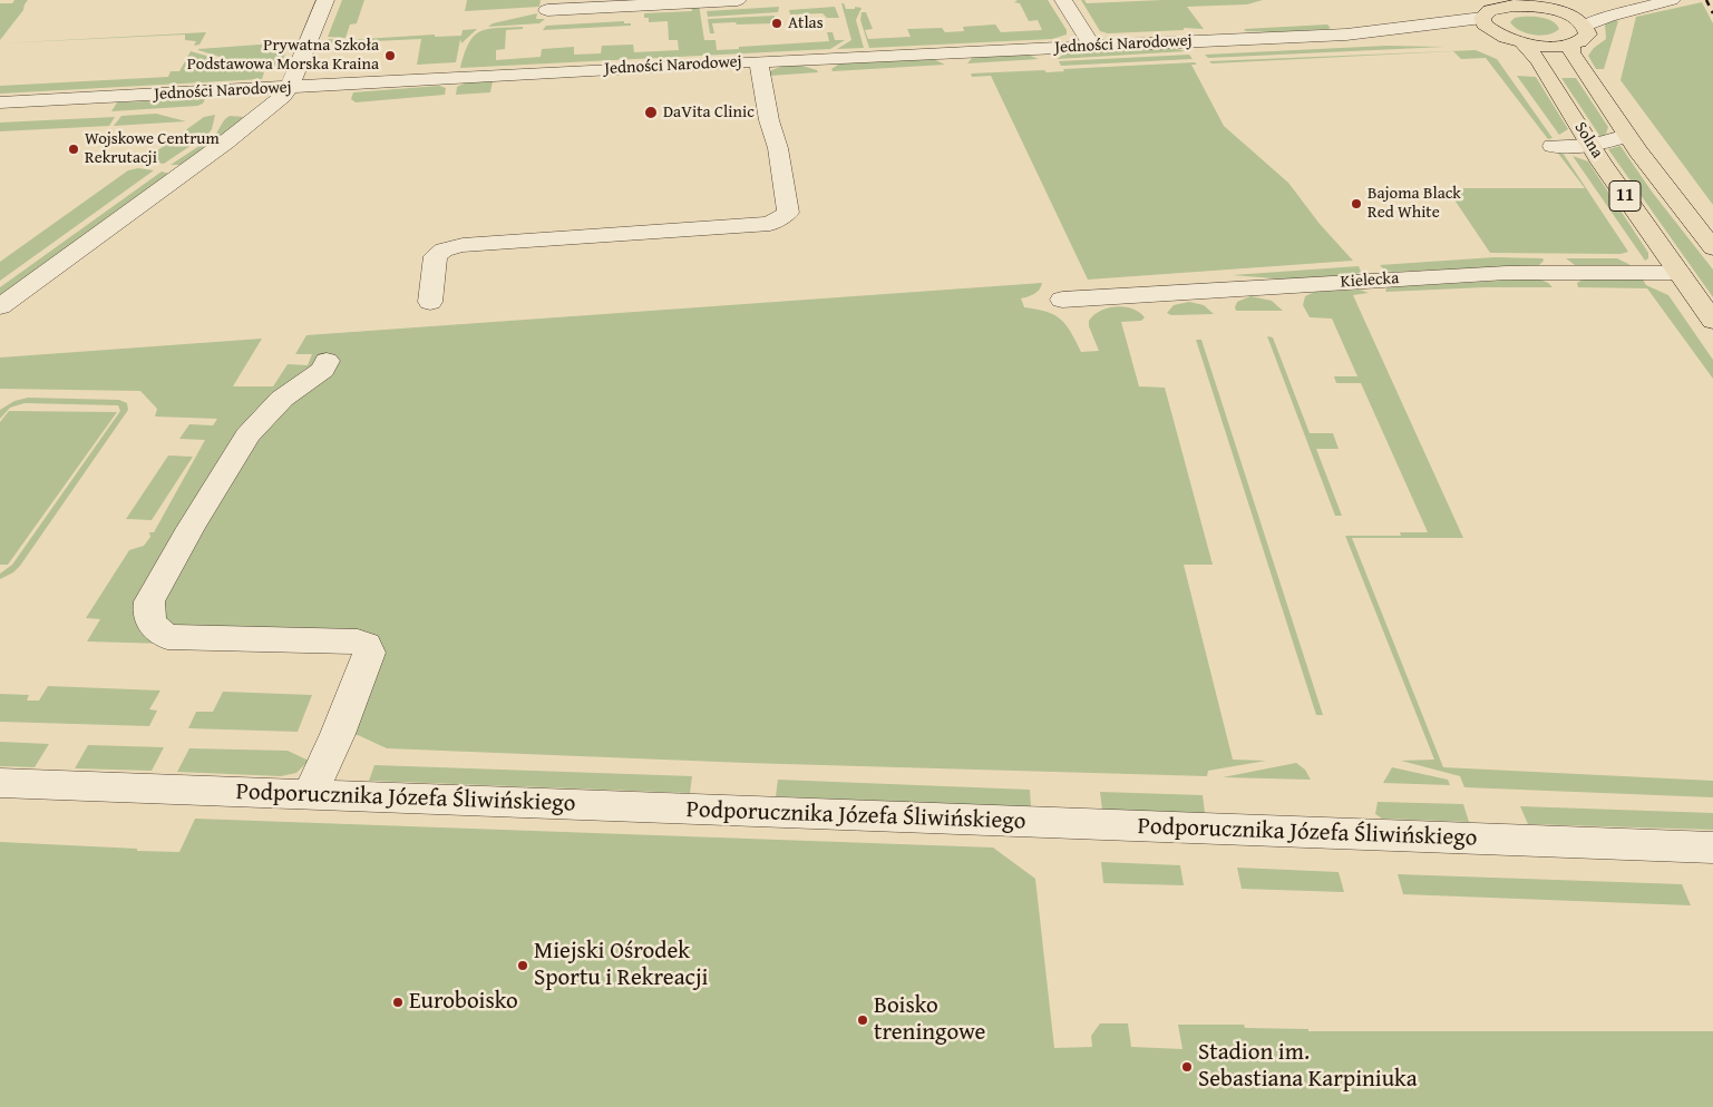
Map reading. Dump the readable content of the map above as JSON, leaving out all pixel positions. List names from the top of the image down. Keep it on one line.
{"streets":{"main road":["Solna","11"],"street":["Jedności Narodowej","Kielecka","Podporucznika Józefa Śliwińskiego"]},"crossings":[["Solna","Kielecka"]],"places":["Atlas","Prywatna Szkoła Podstawowa Morska Kraina","DaVita Clinic","Wojskowe Centrum Rekrutacji","Bajoma Black Red White","Miejski Ośrodek Sportu i Rekreacji","Euroboisko","Boisko treningowe","Stadion im. Sebastiana Karpiniuka"]}
